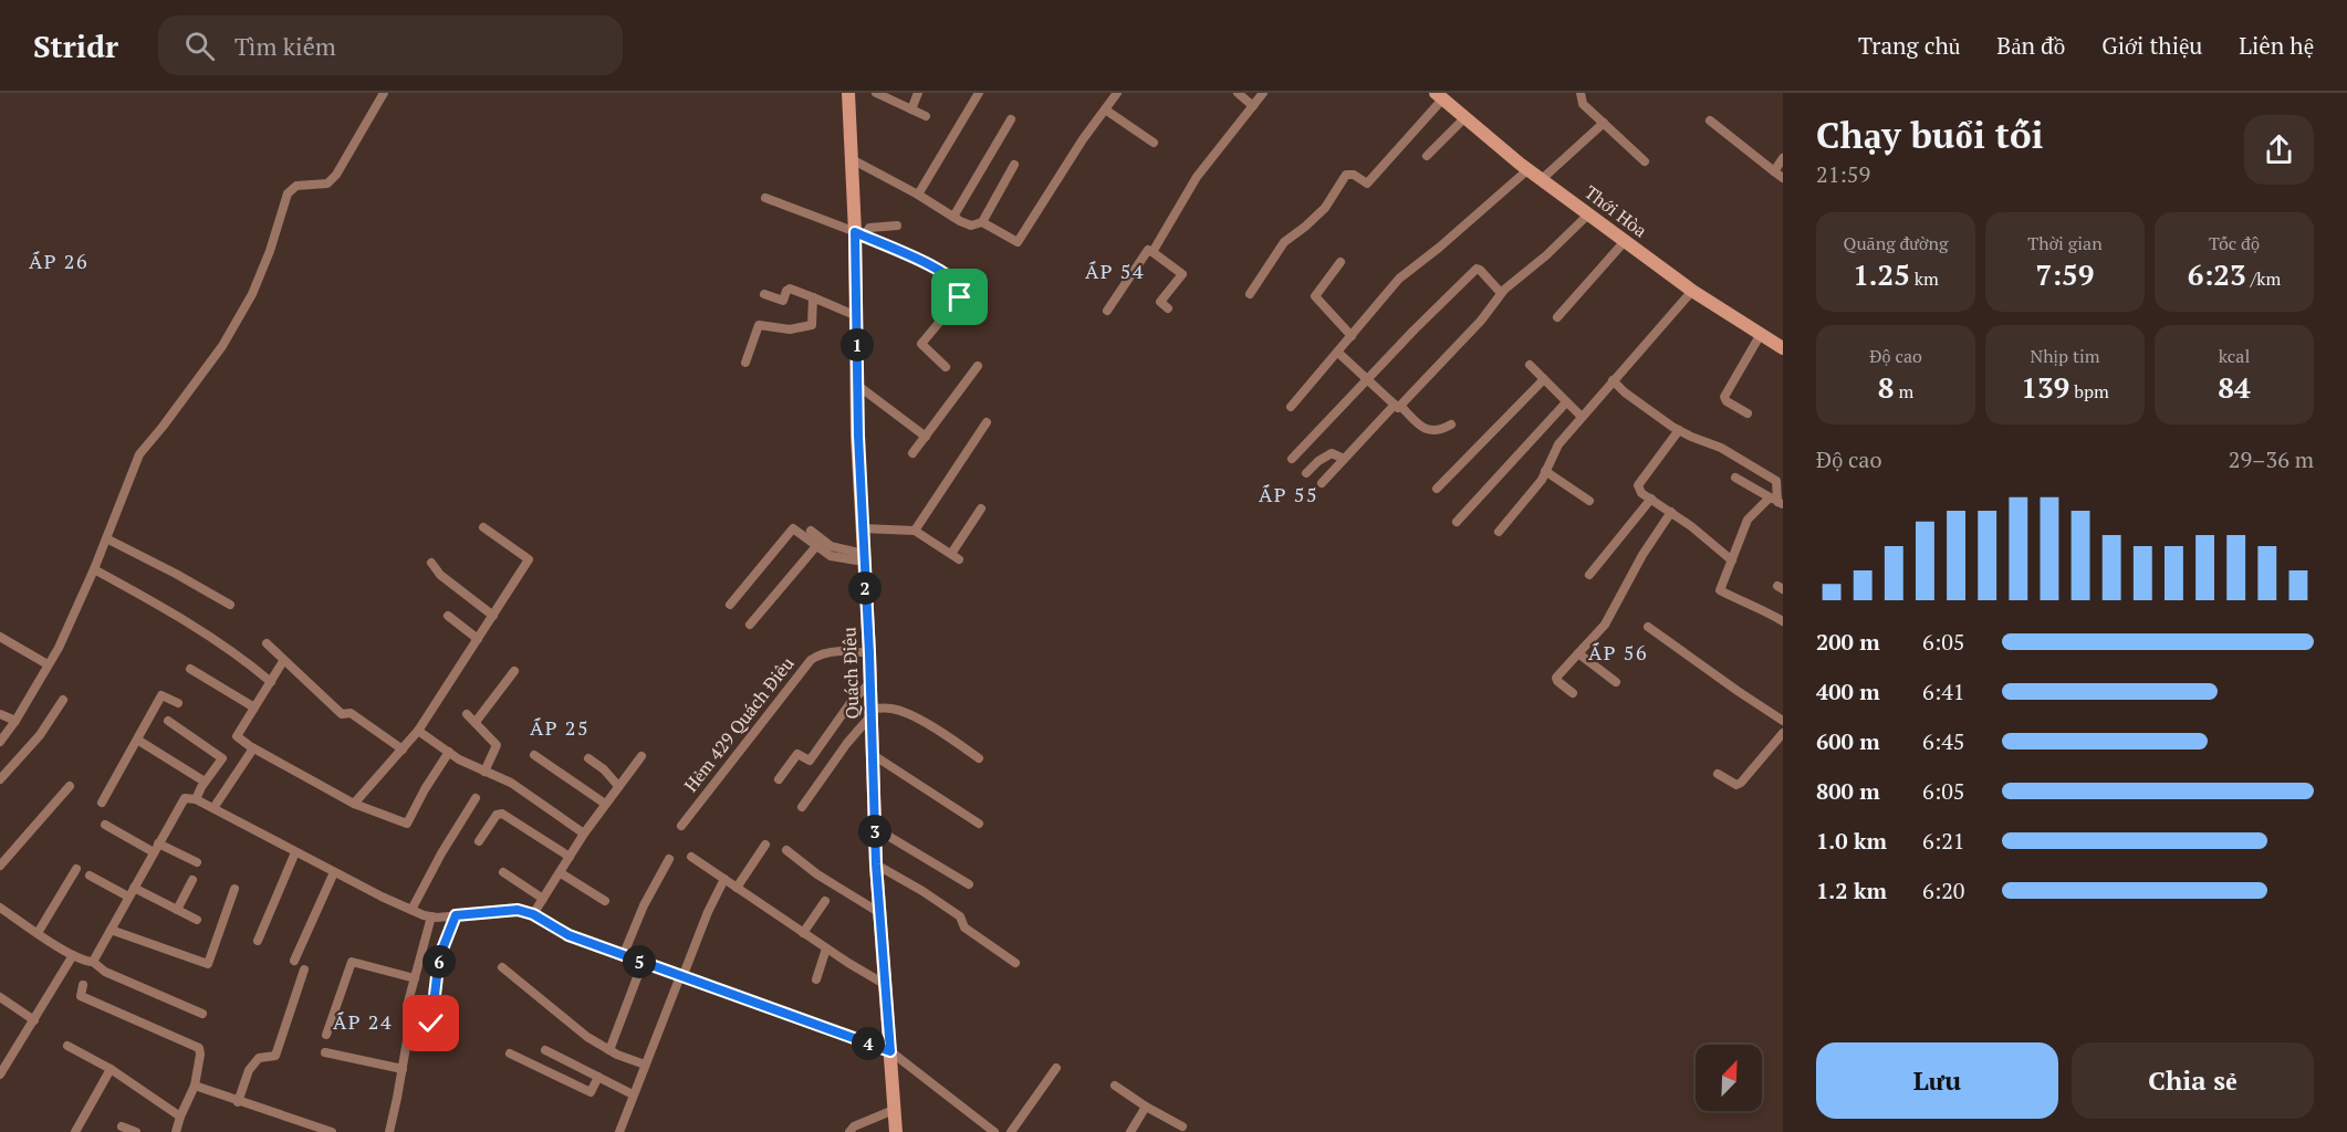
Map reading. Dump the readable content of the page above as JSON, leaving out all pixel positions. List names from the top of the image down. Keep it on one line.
{"streets":{"main road":["Thới Hòa","Quách Điêu"],"street":["Hẻm 429 Quách Điêu"]},"crossings":[["Quách Điêu","Hẻm 429 Quách Điêu"]],"districts":["ẤP 26","ẤP 54","ẤP 55","ẤP 56","ẤP 25","ẤP 24"],"north":"top right","page":{"header":"Stridr","search":"Tìm kiếm","nav":["Trang chủ","Bản đồ","Giới thiệu","Liên hệ"],"heading":["Chạy buổi tối","21:59"],"stats":[["Quãng đường","1.25 km"],["Thời gian","7:59"],["Tốc độ","6:23 /km"],["Độ cao","8 m"],["Nhịp tim","139 bpm"],["kcal","84"]],"pins":["1","2","3","5","6","4"],"chart":["Độ cao","29–36 m"],"list":[{"name":"200 m","note":"6:05"},{"name":"400 m","note":"6:41"},{"name":"600 m","note":"6:45"},{"name":"800 m","note":"6:05"},{"name":"1.0 km","note":"6:21"},{"name":"1.2 km","note":"6:20"}],"buttons":["Lưu","Chia sẻ"]}}
